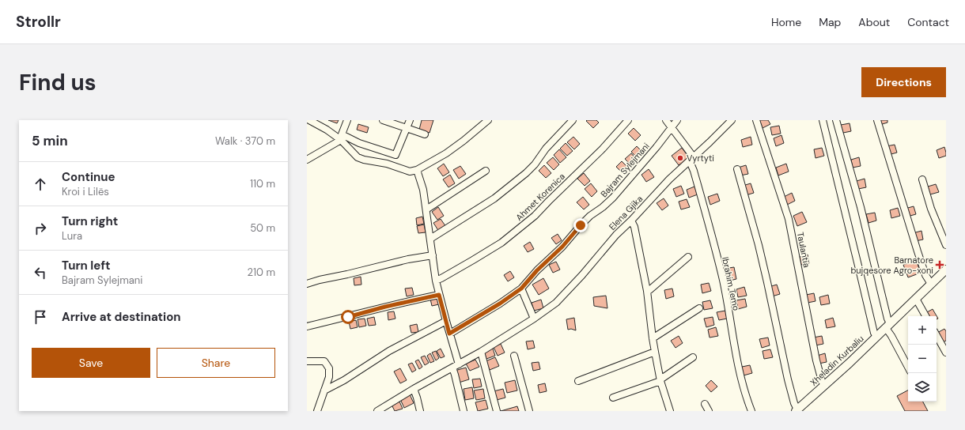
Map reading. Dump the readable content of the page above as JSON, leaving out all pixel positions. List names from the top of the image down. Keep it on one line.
{"streets":{"main road":["Xheladin Kurbaliu"],"street":["Bajram Sylejmani","Ahmet Korenica","Elena Gjika","Taulantia","Ibrahim Temo"]},"crossings":[["Bajram Sylejmani","Ibrahim Temo"],["Elena Gjika","Ibrahim Temo"],["Taulantia","Xheladin Kurbaliu"]],"places":{"other":["Vyrtyti"],"health":["Barnatore bujqesore Agro-xoni"]},"page":{"header":"Strollr","nav":["Home","Map","About","Contact"],"buttons":["Directions",["Save","Share"]],"title":"Find us","heading":["5 min","Walk · 370 m"],"list":[["Continue","Kroi i Lilës","110 m"],["Turn right","Lura","50 m"],["Turn left","Bajram Sylejmani","210 m"],"Arrive at destination"],"map_buttons":["+","−"]}}
